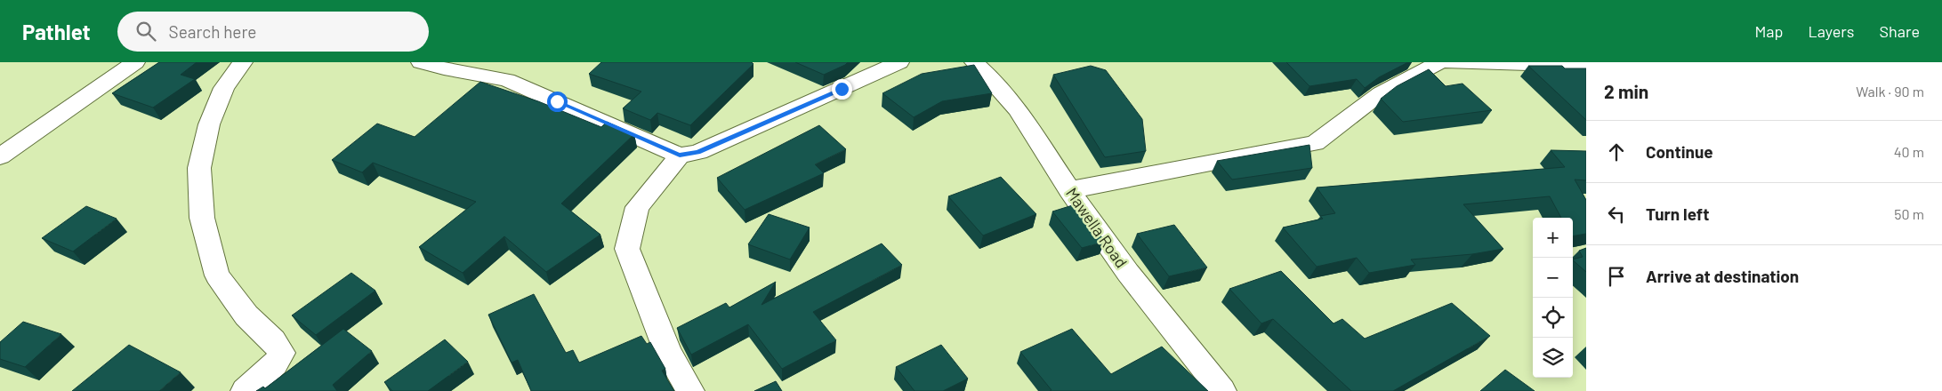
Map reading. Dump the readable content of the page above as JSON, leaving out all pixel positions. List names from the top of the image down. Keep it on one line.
{"streets":{"street":["Mawella Road"]},"page":{"header":"Pathlet","search":"Search here","nav":["Map","Layers","Share"],"heading":["2 min","Walk · 90 m"],"list":[["Continue","40 m"],["Turn left","50 m"],"Arrive at destination"],"map_buttons":["+","−"]}}
